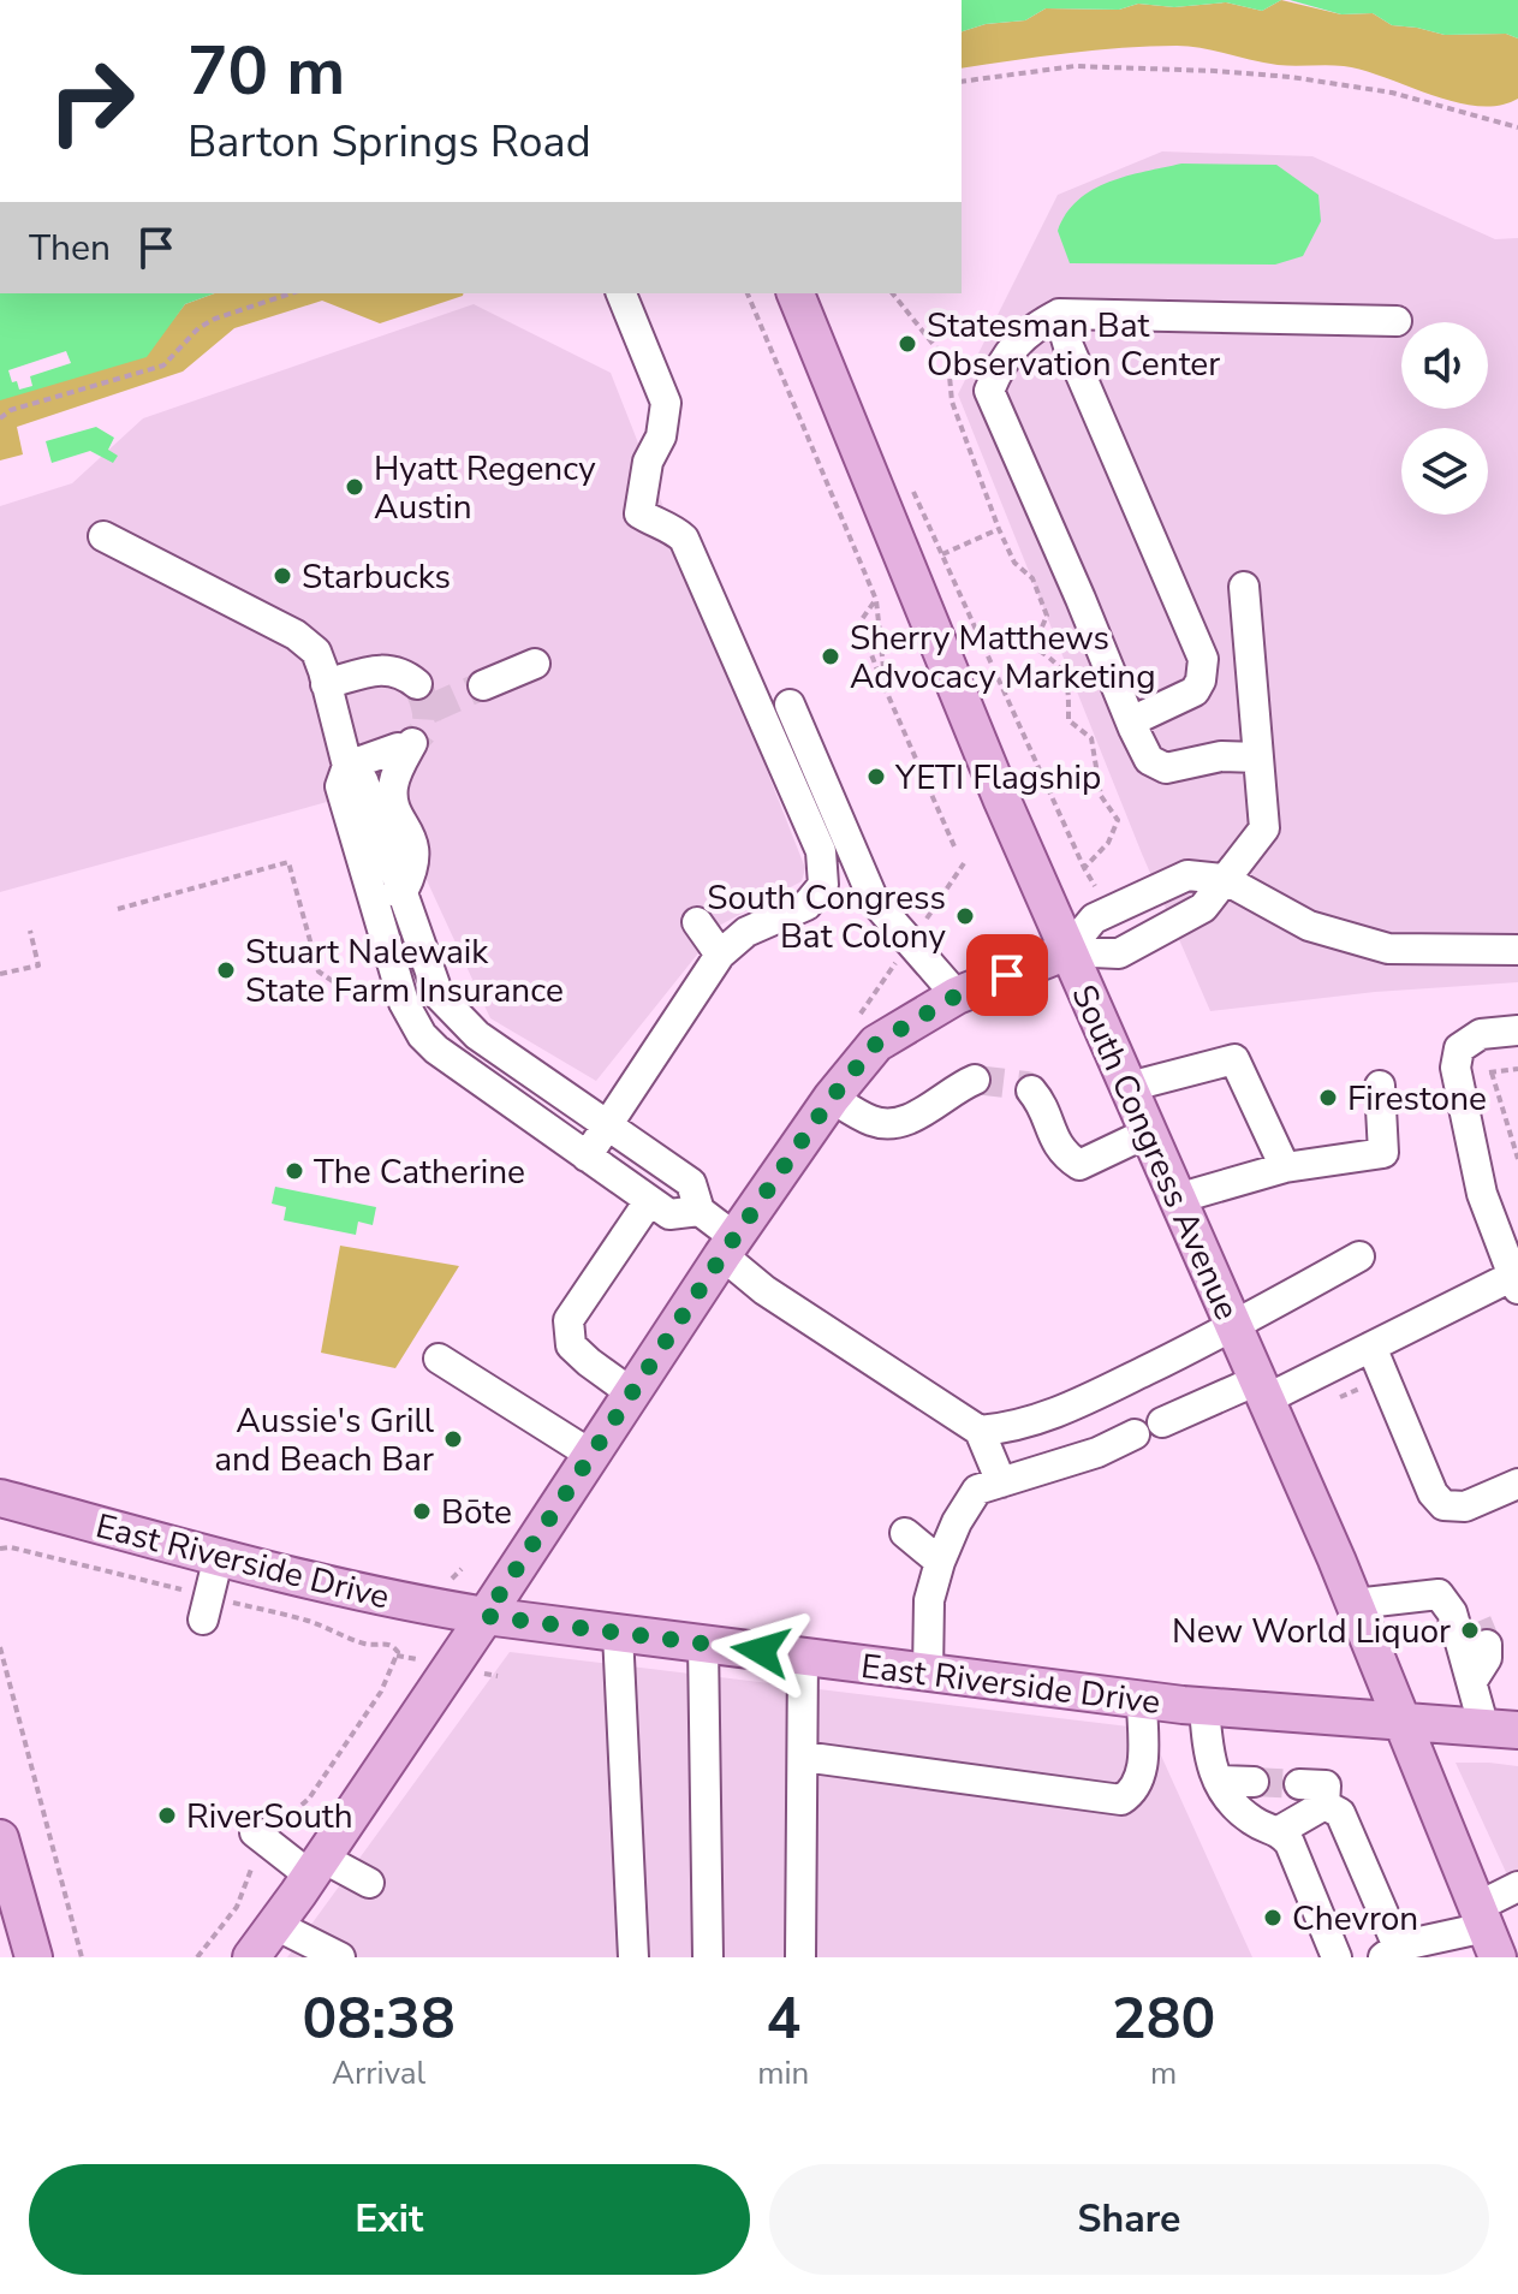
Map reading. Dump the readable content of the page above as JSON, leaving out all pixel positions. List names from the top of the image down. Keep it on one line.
{"streets":{"main road":["South Congress Avenue","East Riverside Drive"]},"crossings":[["South Congress Avenue","East Riverside Drive"]],"places":["Statesman Bat Observation Center","Hyatt Regency Austin","Starbucks","Sherry Matthews Advocacy Marketing","YETI Flagship","South Congress Bat Colony","Stuart Nalewaik State Farm Insurance","Firestone","The Catherine","Aussie's Grill and Beach Bar","Bōte","New World Liquor","RiverSouth","Chevron"],"page":{"turn":["70 m","Barton Springs Road"],"then":"Then","eta":["08:38","Arrival","4","min","280","m"],"buttons":["Exit","Share"]}}
